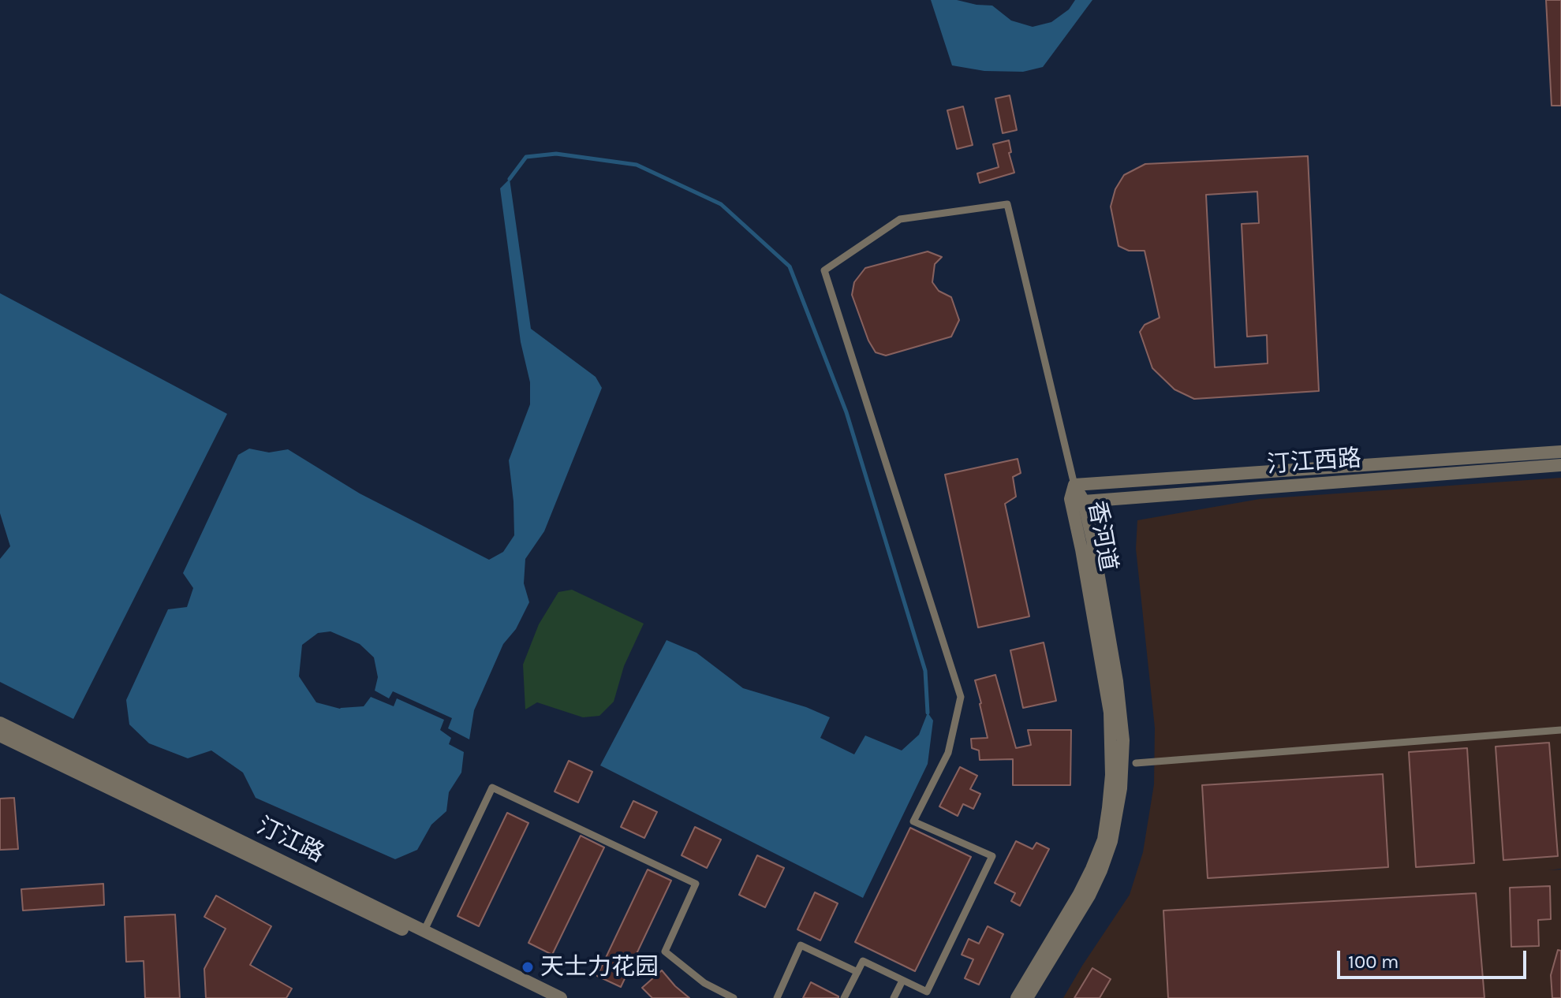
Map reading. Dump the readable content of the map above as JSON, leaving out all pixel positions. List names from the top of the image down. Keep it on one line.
{"streets":{"street":["汀江西路","香河道","汀江路"]},"crossings":[["汀江西路","香河道"]],"places":["天士力花园"],"scale_bar":"100 m"}
